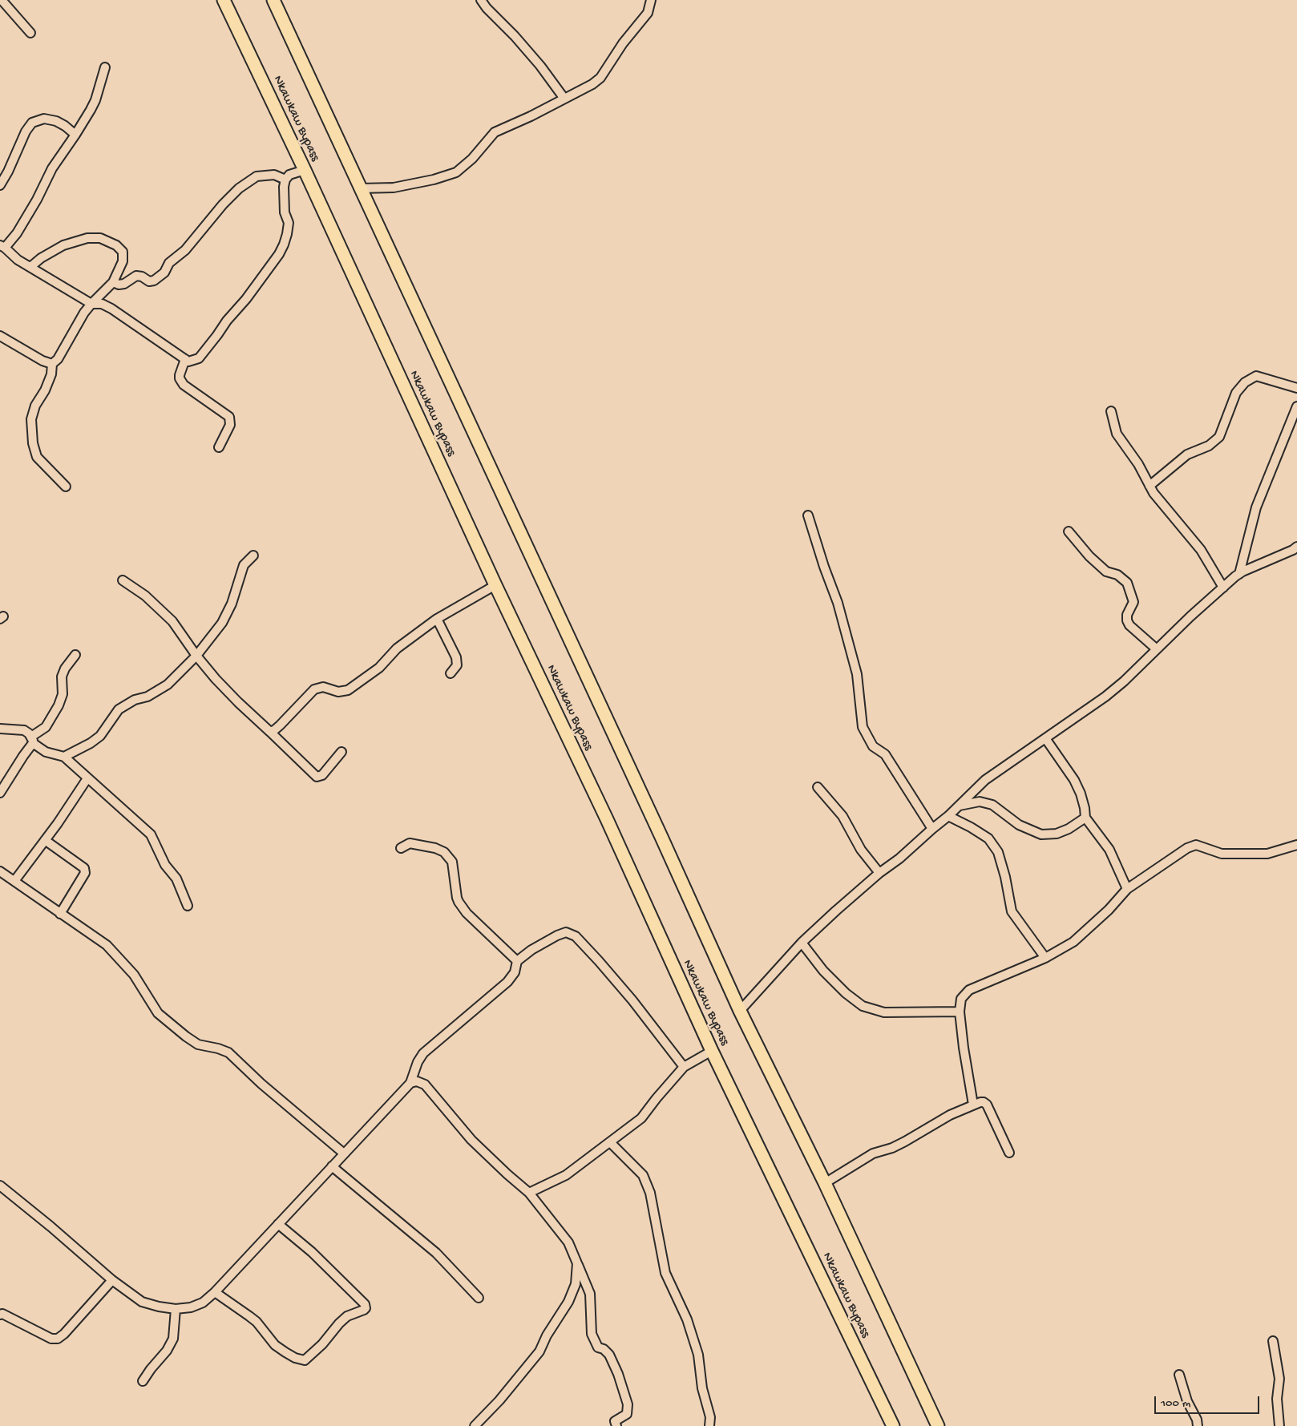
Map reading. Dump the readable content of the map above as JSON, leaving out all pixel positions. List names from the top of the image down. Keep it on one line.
{"streets":{"highway":["Nkawkaw Bypass"]},"scale_bar":"100 m"}
